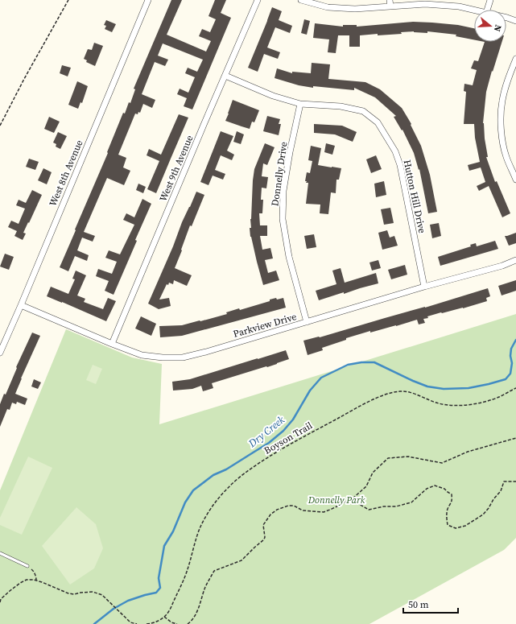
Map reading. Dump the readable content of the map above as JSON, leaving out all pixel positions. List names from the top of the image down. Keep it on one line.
{"streets":{"street":["West 9th Avenue","West 8th Avenue","Donnelly Drive","Hutton Hill Drive","Parkview Drive"],"path":["Boyson Trail"]},"crossings":[["West 9th Avenue","Hutton Hill Drive"],["West 9th Avenue","Parkview Drive"],["West 8th Avenue","Parkview Drive"],["Donnelly Drive","Hutton Hill Drive"],["Donnelly Drive","Parkview Drive"],["Hutton Hill Drive","Parkview Drive"]],"water":["Dry Creek"],"parks":["Donnelly Park"],"scale_bar":"50 m","north":"right"}
